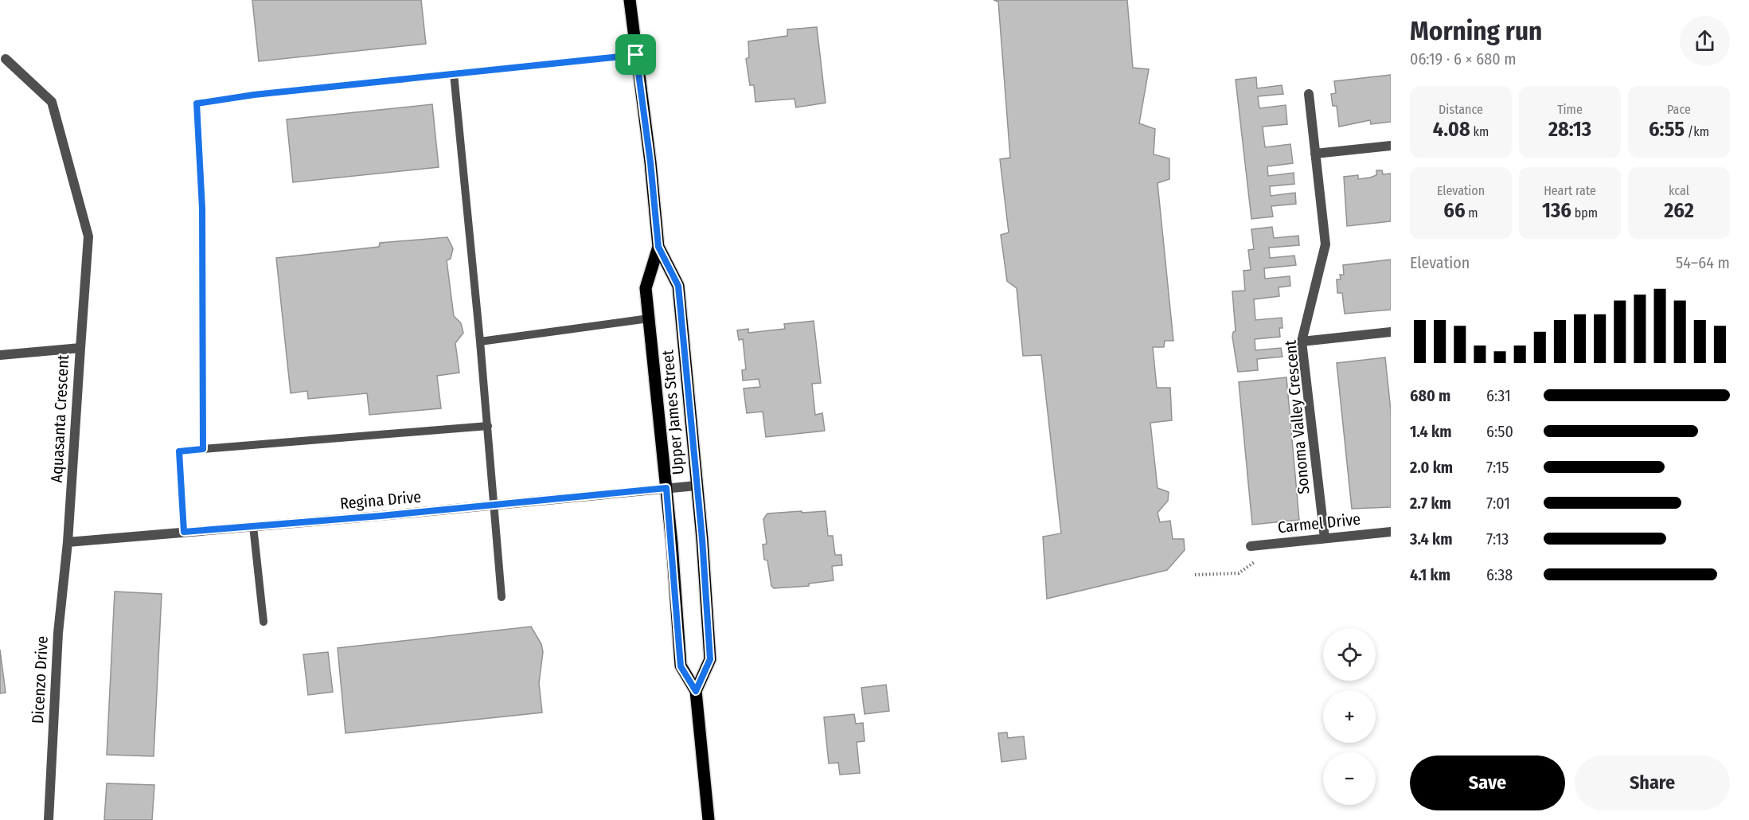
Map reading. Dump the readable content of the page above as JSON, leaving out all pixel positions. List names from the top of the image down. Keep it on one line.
{"streets":{"main road":["Upper James Street"],"street":["Sonoma Valley Crescent","Aquasanta Crescent","Regina Drive","Carmel Drive","Dicenzo Drive"]},"crossings":[["Upper James Street","Regina Drive"],["Sonoma Valley Crescent","Carmel Drive"],["Aquasanta Crescent","Regina Drive"],["Aquasanta Crescent","Dicenzo Drive"],["Regina Drive","Dicenzo Drive"]],"page":{"heading":["Morning run","06:19 · 6 × 680 m"],"stats":[["Distance","4.08 km"],["Time","28:13"],["Pace","6:55 /km"],["Elevation","66 m"],["Heart rate","136 bpm"],["kcal","262"]],"chart":["Elevation","54–64 m"],"list":[{"name":"680 m","note":"6:31"},{"name":"1.4 km","note":"6:50"},{"name":"2.0 km","note":"7:15"},{"name":"2.7 km","note":"7:01"},{"name":"3.4 km","note":"7:13"},{"name":"4.1 km","note":"6:38"}],"map_buttons":["+","−"],"buttons":["Save","Share"]}}
